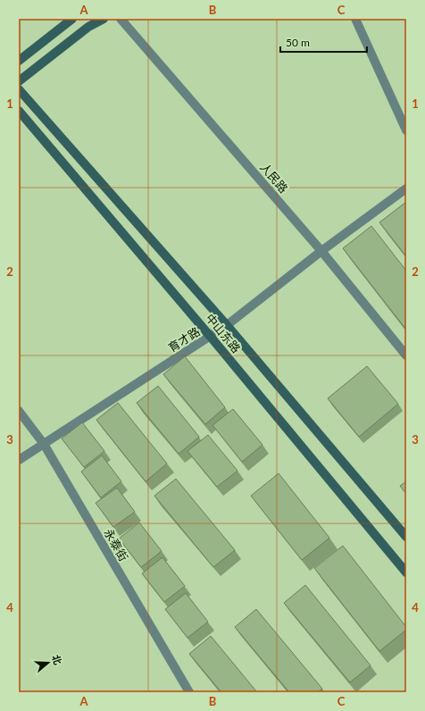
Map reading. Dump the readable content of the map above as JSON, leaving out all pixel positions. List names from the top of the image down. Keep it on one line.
{"streets":{"main road":["中山东路"],"street":["人民路","育才路","永泰街"]},"crossings":[["人民路","育才路"],["中山东路","育才路"],["育才路","永泰街"]],"scale_bar":"50 m","north":"right","grid":{"columns":["A","B","C"],"rows":["1","2","3","4"]}}
